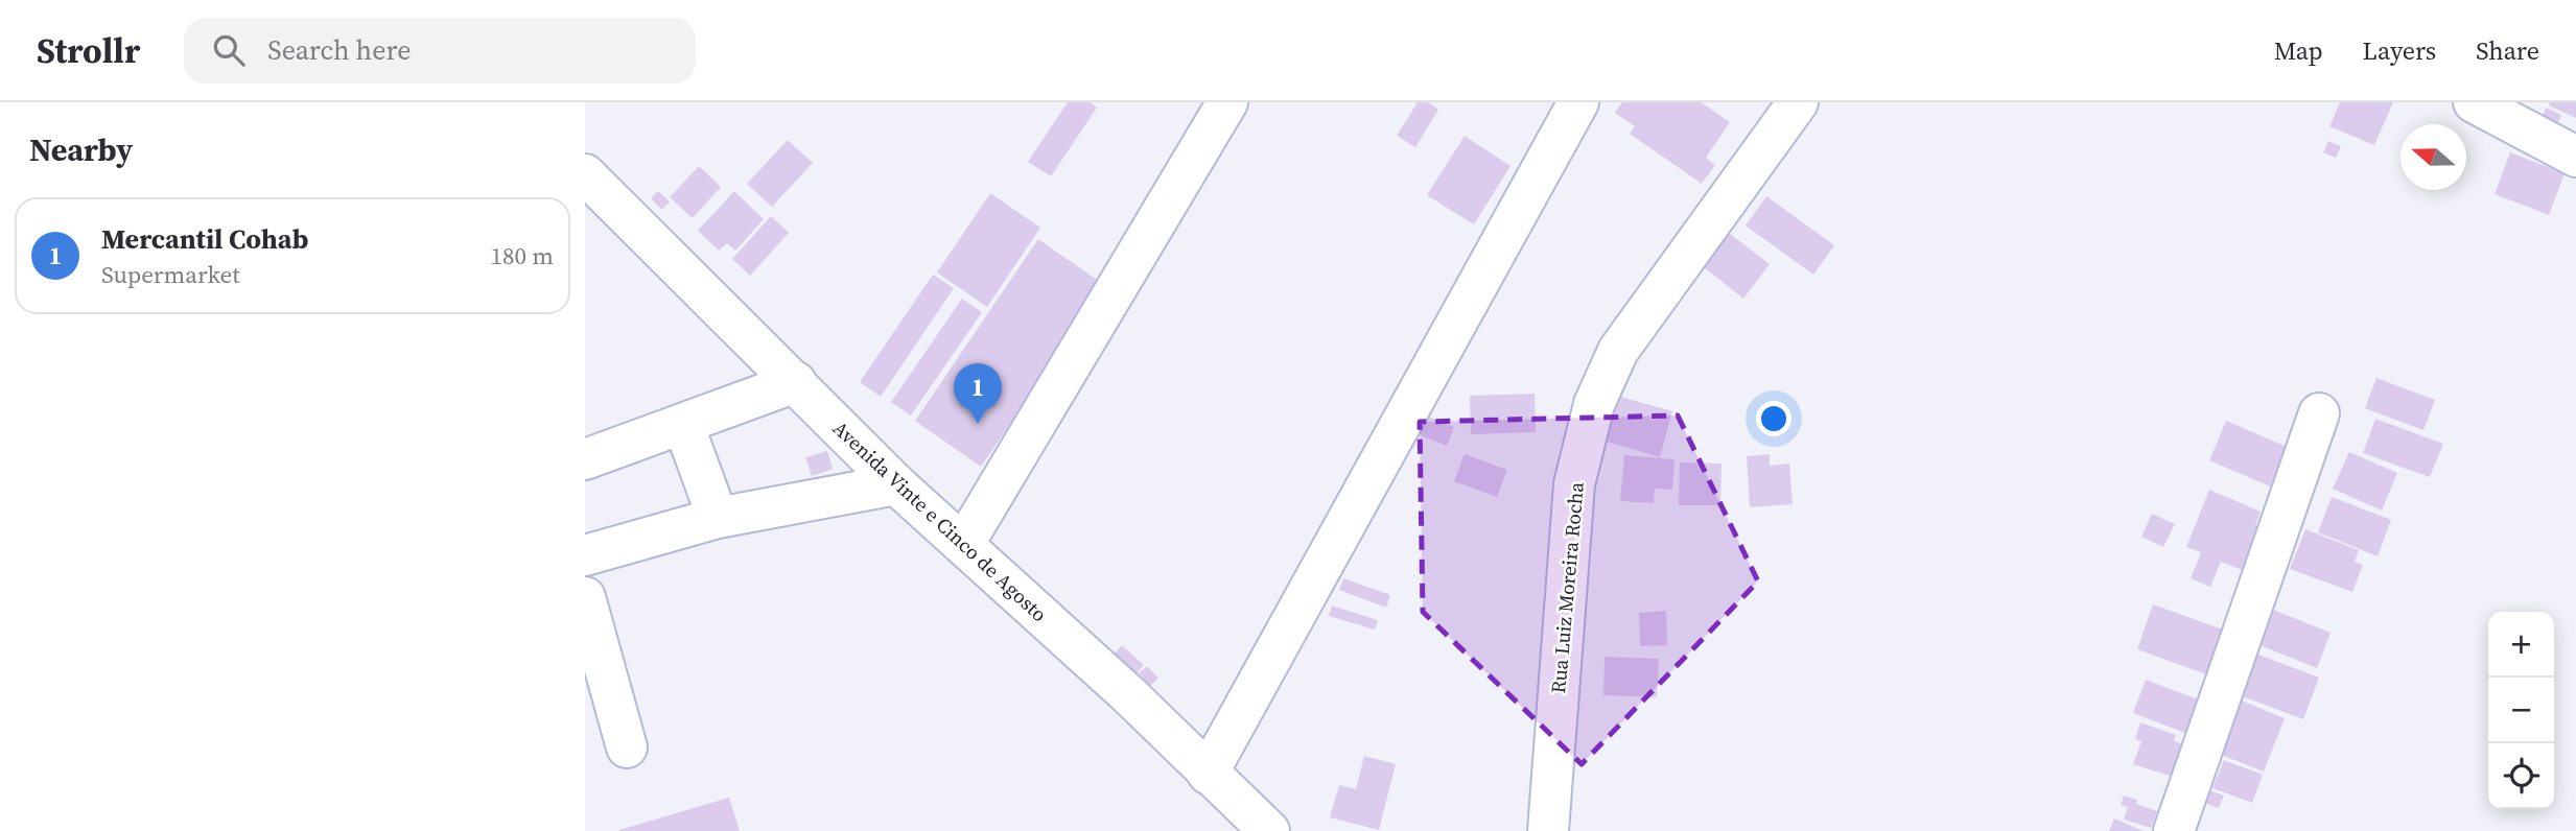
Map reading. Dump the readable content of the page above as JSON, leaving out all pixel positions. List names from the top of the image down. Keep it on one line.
{"streets":{"street":["Avenida Vinte e Cinco de Agosto","Rua Luiz Moreira Rocha"]},"north":"left","page":{"header":"Strollr","search":"Search here","nav":["Map","Layers","Share"],"heading":"Nearby","list":[{"mark":"1","name":"Mercantil Cohab","note":"Supermarket","value":"180 m"}],"pins":"1","map_buttons":["+","−"]}}
